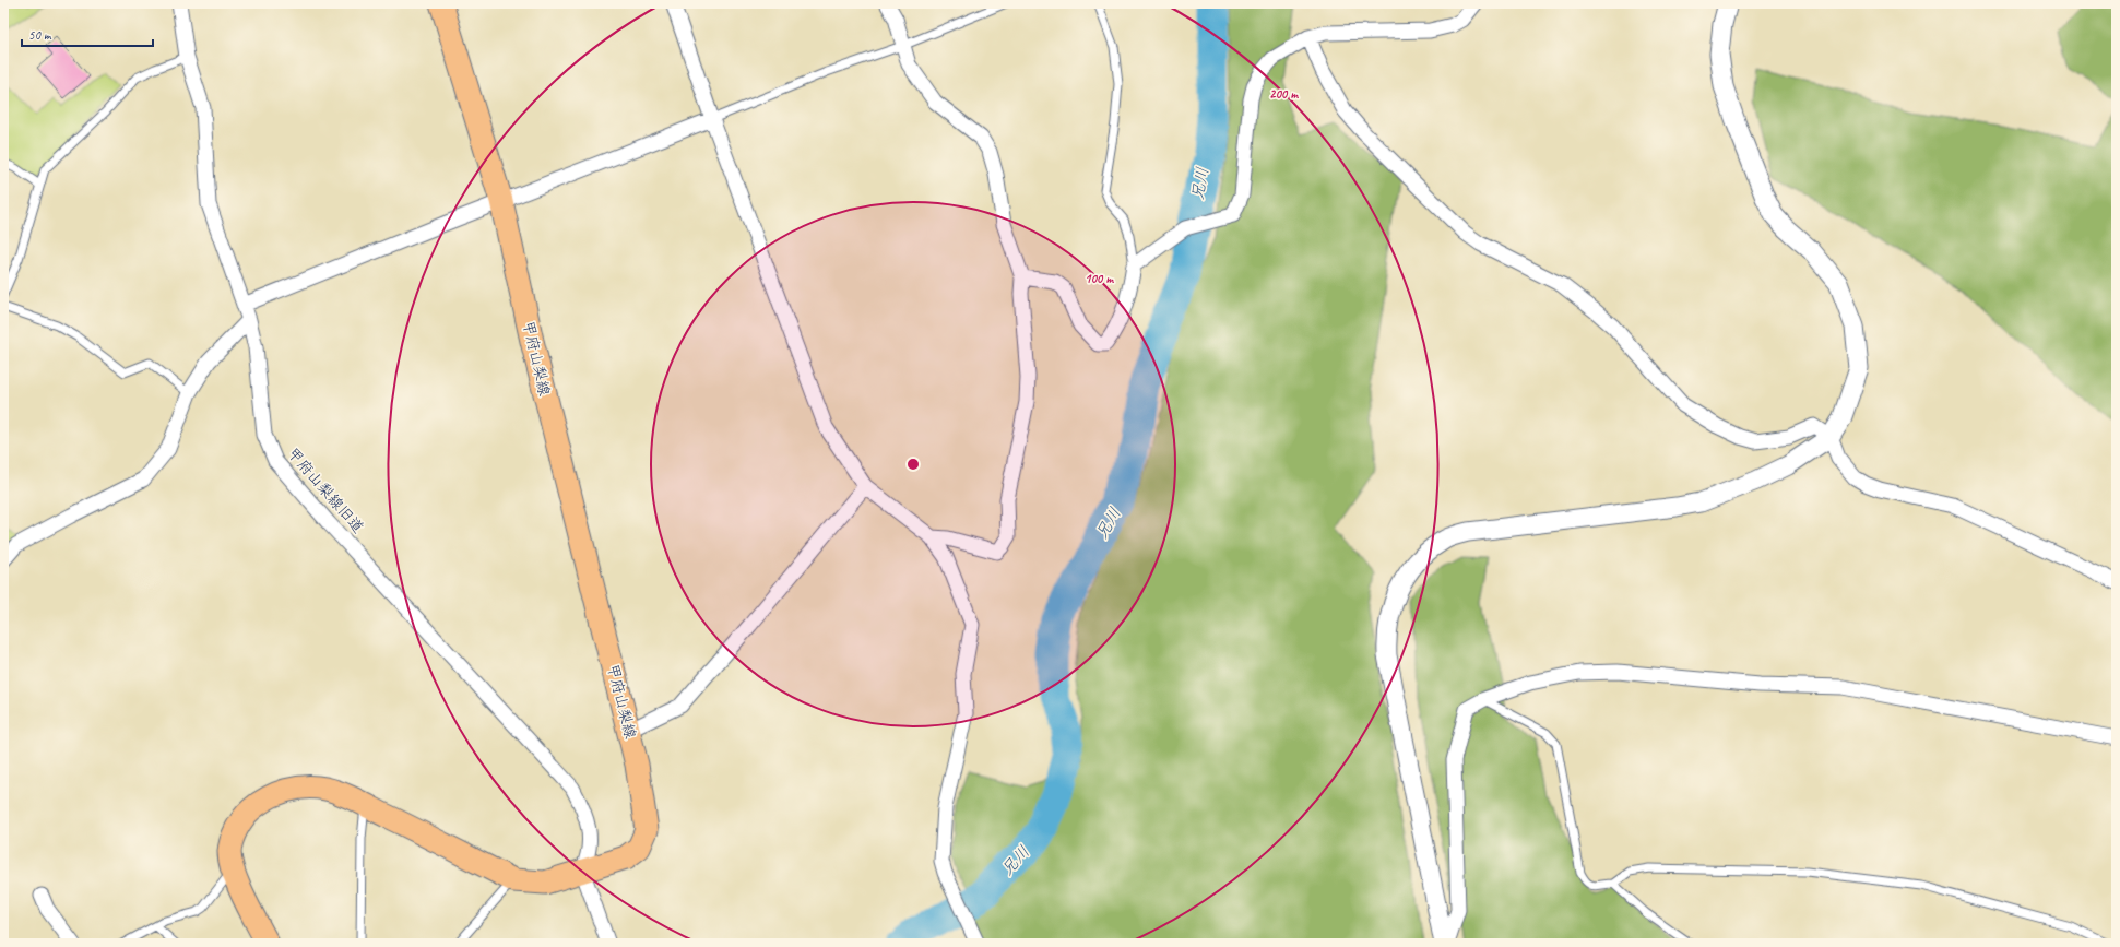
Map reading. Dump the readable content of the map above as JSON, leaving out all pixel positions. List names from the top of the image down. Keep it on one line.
{"streets":{"main road":["甲府山梨線"],"street":["甲府山梨線旧道"]},"crossings":[["甲府山梨線","甲府山梨線旧道"]],"water":["兄川"],"scale_bar":"50 m","rings":["200 m","100 m"]}
